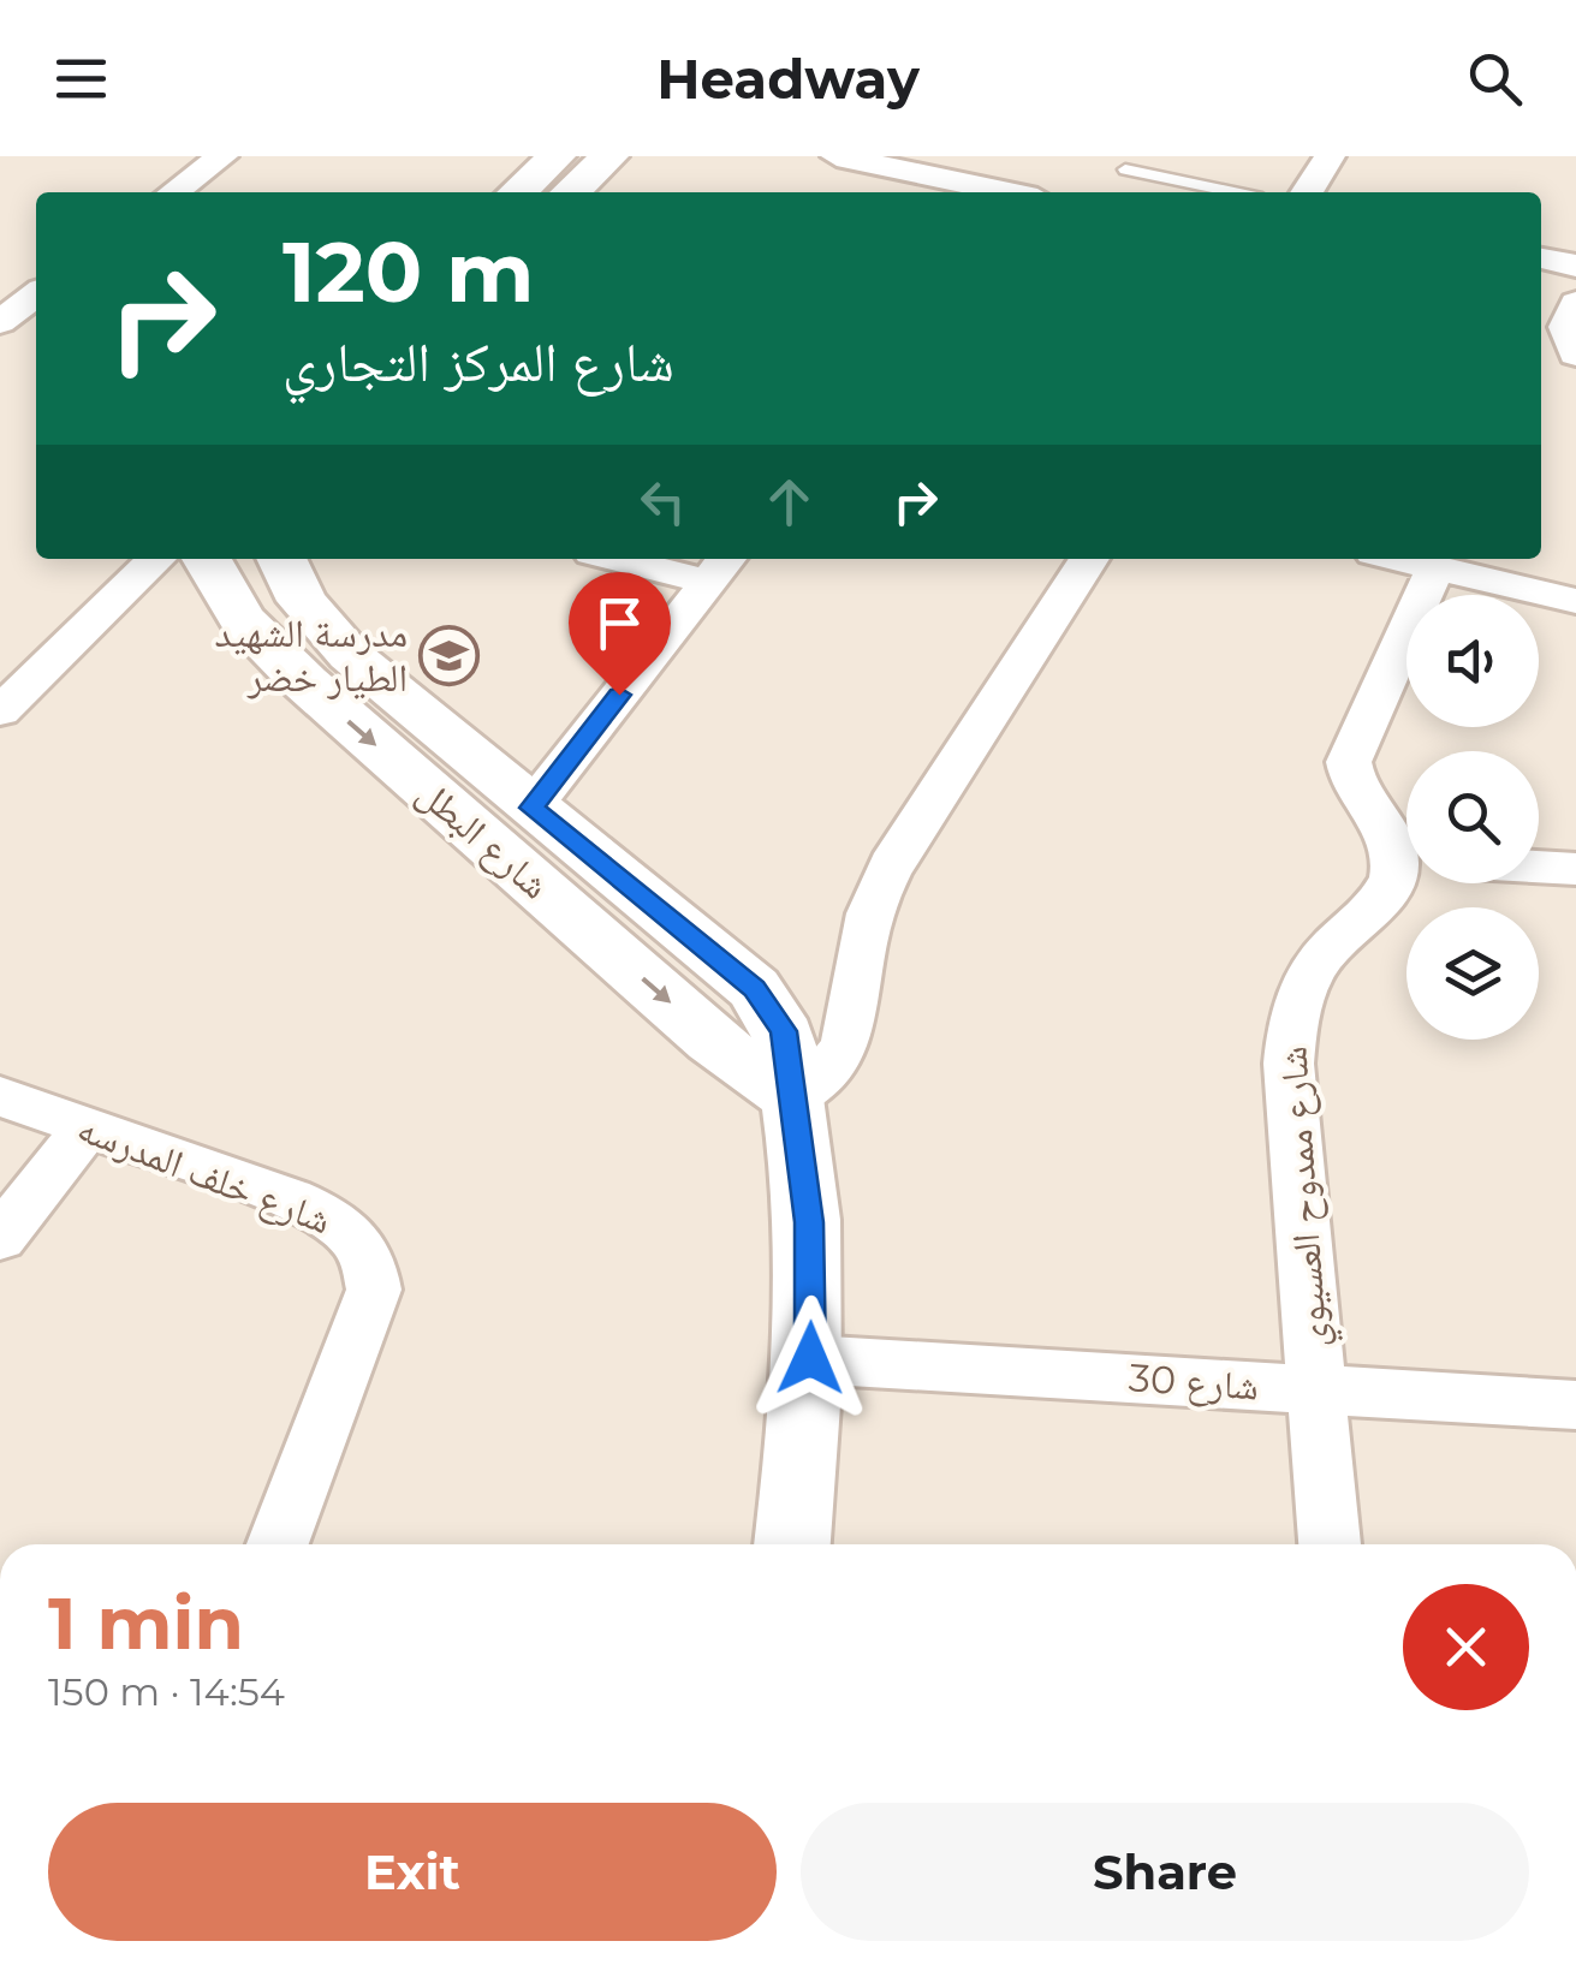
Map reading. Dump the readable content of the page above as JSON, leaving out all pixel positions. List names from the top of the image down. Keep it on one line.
{"streets":{"street":["شارع البطل","شارع خلف المدرسه","شارع ممدوح العسيوي","شارع 30"]},"crossings":[["شارع البطل","شارع 30"],["شارع ممدوح العسيوي","شارع 30"]],"places":{"school or university":["مدرسة الشهيد الطيار خضر"]},"page":{"header":"Headway","turn":["120 m","شارع المركز التجاري"],"heading":["1 min","150 m · 14:54"],"buttons":["Exit","Share"]}}
